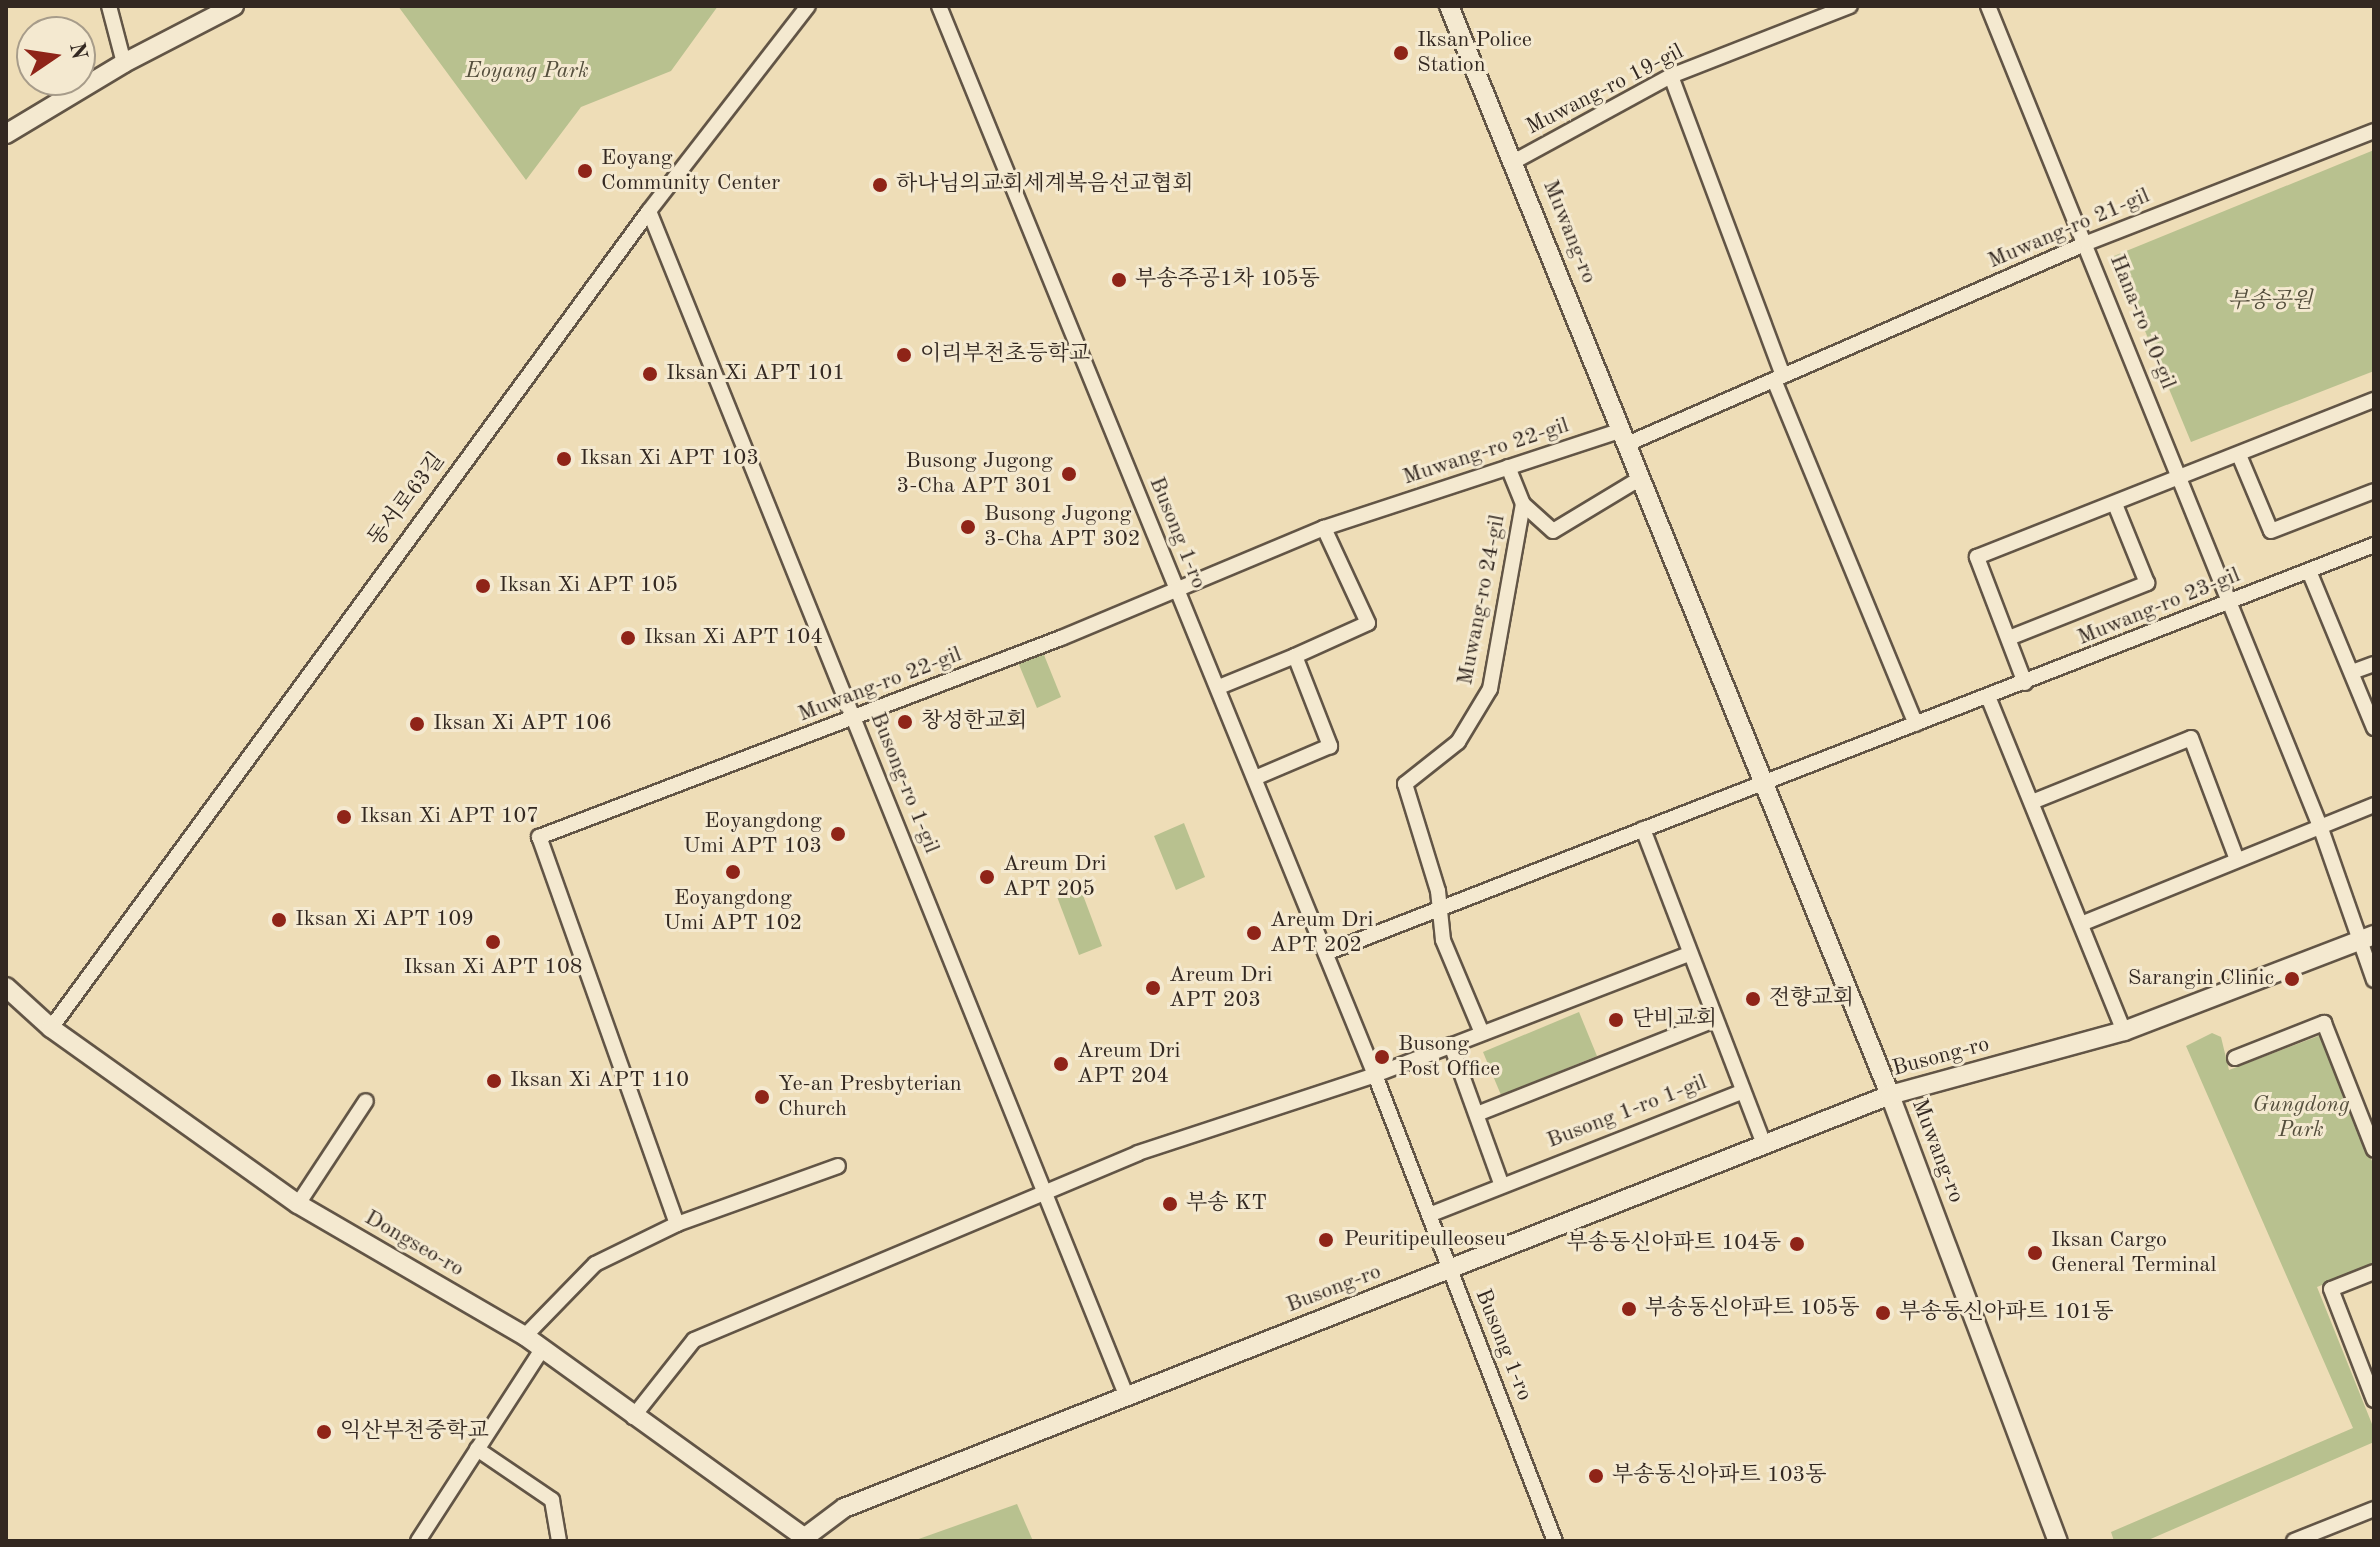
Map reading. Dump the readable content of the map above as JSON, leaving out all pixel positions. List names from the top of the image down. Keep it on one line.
{"streets":{"street":["Muwang-ro 19-gil","Muwang-ro 21-gil","Muwang-ro","Hana-ro 10-gil","Muwang-ro 22-gil","동서로63길","Busong 1-ro","Muwang-ro 24-gil","Muwang-ro 23-gil","Busong-ro 1-gil","Busong-ro","Busong 1-ro 1-gil","Dongseo-ro"]},"crossings":[["Muwang-ro 19-gil","Muwang-ro"],["Muwang-ro 21-gil","Muwang-ro"],["Muwang-ro 21-gil","Hana-ro 10-gil"],["Muwang-ro 21-gil","Muwang-ro 22-gil"],["Muwang-ro","Muwang-ro 22-gil"],["Muwang-ro","Muwang-ro 23-gil"],["Muwang-ro","Busong-ro"],["Hana-ro 10-gil","Muwang-ro 23-gil"],["Hana-ro 10-gil","Busong-ro"],["Muwang-ro 22-gil","Busong 1-ro"],["Muwang-ro 22-gil","Muwang-ro 24-gil"],["Muwang-ro 22-gil","Busong-ro 1-gil"],["동서로63길","Busong-ro 1-gil"],["동서로63길","Dongseo-ro"],["Busong 1-ro","Busong-ro"],["Busong 1-ro","Busong 1-ro 1-gil"],["Busong-ro 1-gil","Busong-ro"],["Busong-ro","Dongseo-ro"]],"parks":["Eoyang Park","부송공원","Gungdong Park"],"places":["Iksan Police Station","Eoyang Community Center","하나님의교회세계복음선교협회","부송주공1차 105동","이리부천초등학교","Iksan Xi APT 101","Iksan Xi APT 103","Busong Jugong 3-Cha APT 301","Busong Jugong 3-Cha APT 302","Iksan Xi APT 105","Iksan Xi APT 104","창성한교회","Iksan Xi APT 106","Iksan Xi APT 107","Eoyangdong Umi APT 103","Eoyangdong Umi APT 102","Areum Dri APT 205","Iksan Xi APT 109","Areum Dri APT 202","Iksan Xi APT 108","Sarangin Clinic","Areum Dri APT 203","전향교회","단비교회","Busong Post Office","Areum Dri APT 204","Iksan Xi APT 110","Ye-an Presbyterian Church","부송 KT","Peuritipeulleoseu","부송동신아파트 104동","Iksan Cargo General Terminal","부송동신아파트 105동","부송동신아파트 101동","익산부천중학교","부송동신아파트 103동"],"north":"right"}
